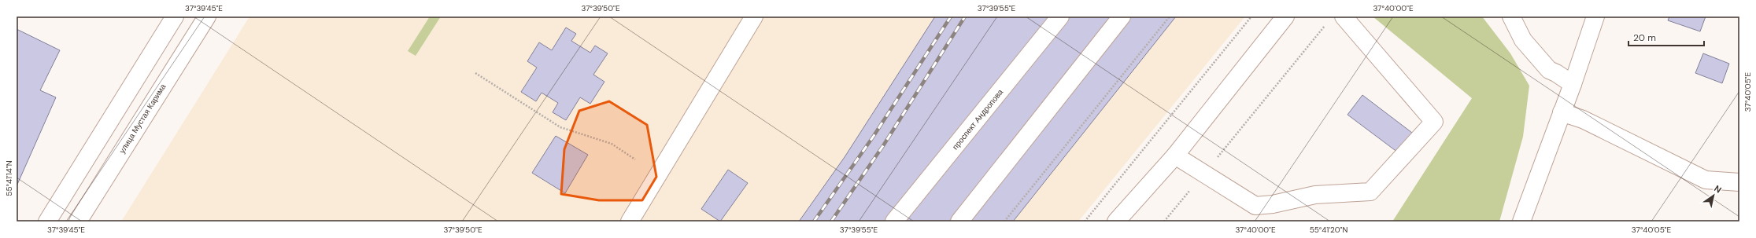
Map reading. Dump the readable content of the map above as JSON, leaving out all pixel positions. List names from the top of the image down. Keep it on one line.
{"streets":{"street":["улица Мустая Карима","проспект Андропова"]},"scale_bar":"20 m","north":"top right","coordinates":["37°39'45\"E","37°39'50\"E","37°39'55\"E","37°40'00\"E","37°40'05\"E","55°41'14\"N","55°41'20\"N"]}
